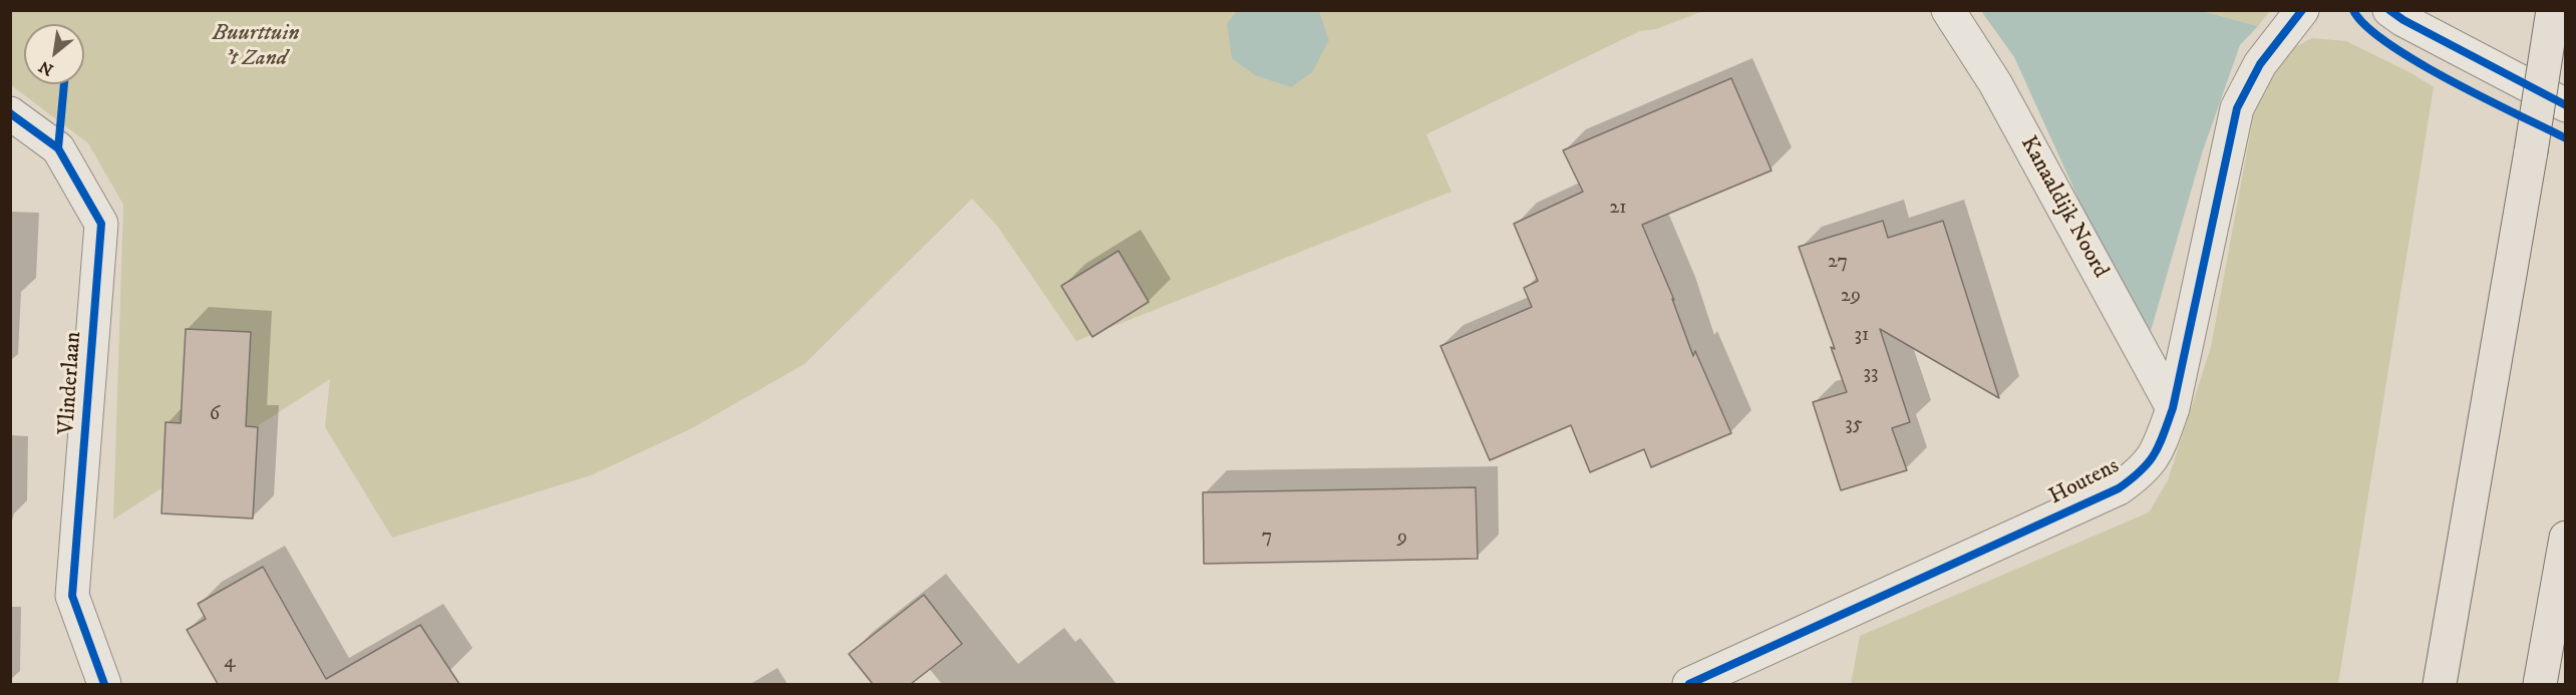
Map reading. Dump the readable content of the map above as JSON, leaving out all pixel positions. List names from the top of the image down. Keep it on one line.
{"streets":{"street":["Kanaaldijk Noord","Vlinderlaan","Houtens"]},"crossings":[["Kanaaldijk Noord","Houtens"]],"parks":["Buurttuin 't Zand"],"house_numbers":["21","27","29","31","33","6","35","7","9","4"],"north":"bottom left"}
